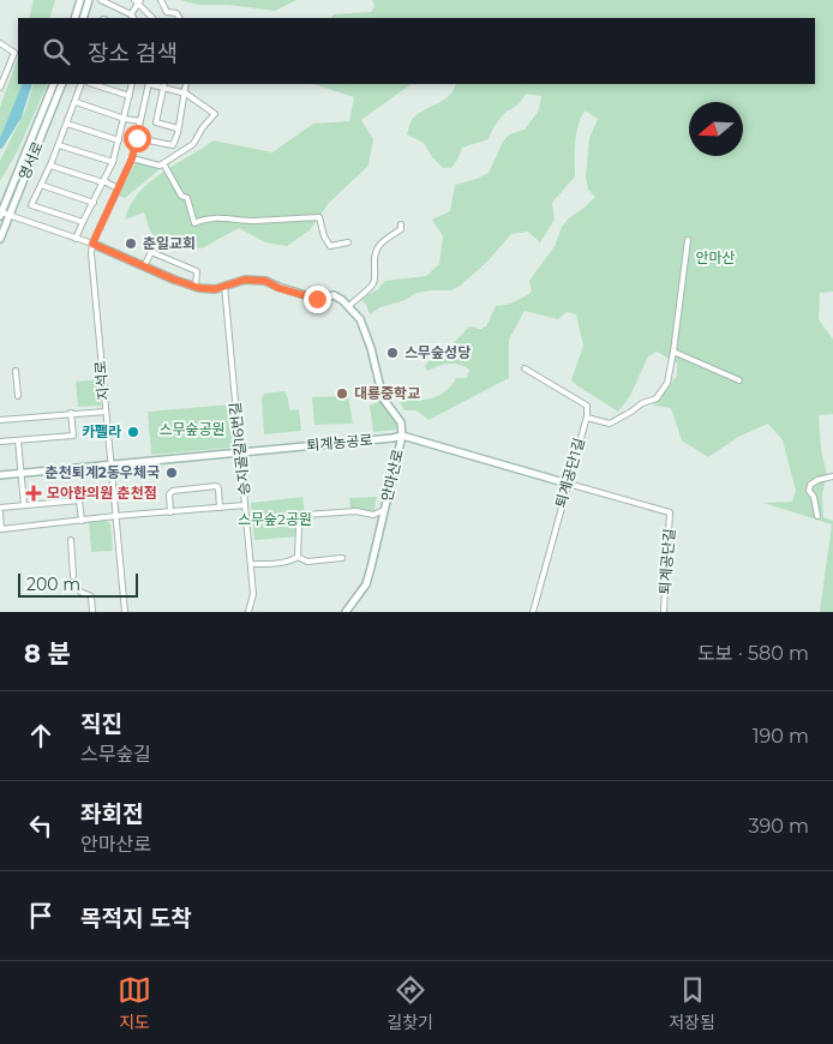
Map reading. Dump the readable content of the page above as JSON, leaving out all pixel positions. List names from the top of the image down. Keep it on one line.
{"streets":{"street":["영서로","지석로","퇴계농공로","승지골길16번길","퇴계공단1길","안마산로","퇴계공단길"]},"crossings":[["지석로","퇴계농공로"],["퇴계농공로","승지골길16번길"],["퇴계농공로","퇴계공단1길"],["퇴계농공로","안마산로"],["퇴계농공로","퇴계공단길"]],"parks":["안마산","스무숲공원","스무숲2공원"],"places":{"other":["춘일교회","스무숲성당","대룡중학교","카펠라","춘천퇴계2동우체국"],"health":["모아한의원 춘천점"]},"scale_bar":"200 m","north":"left","page":{"search":"장소 검색","scale":"200 m","heading":["8 분","도보 · 580 m"],"list":[["직진","스무숲길","190 m"],["좌회전","안마산로","390 m"],"목적지 도착"],"nav":["지도","길찾기","저장됨"]}}
